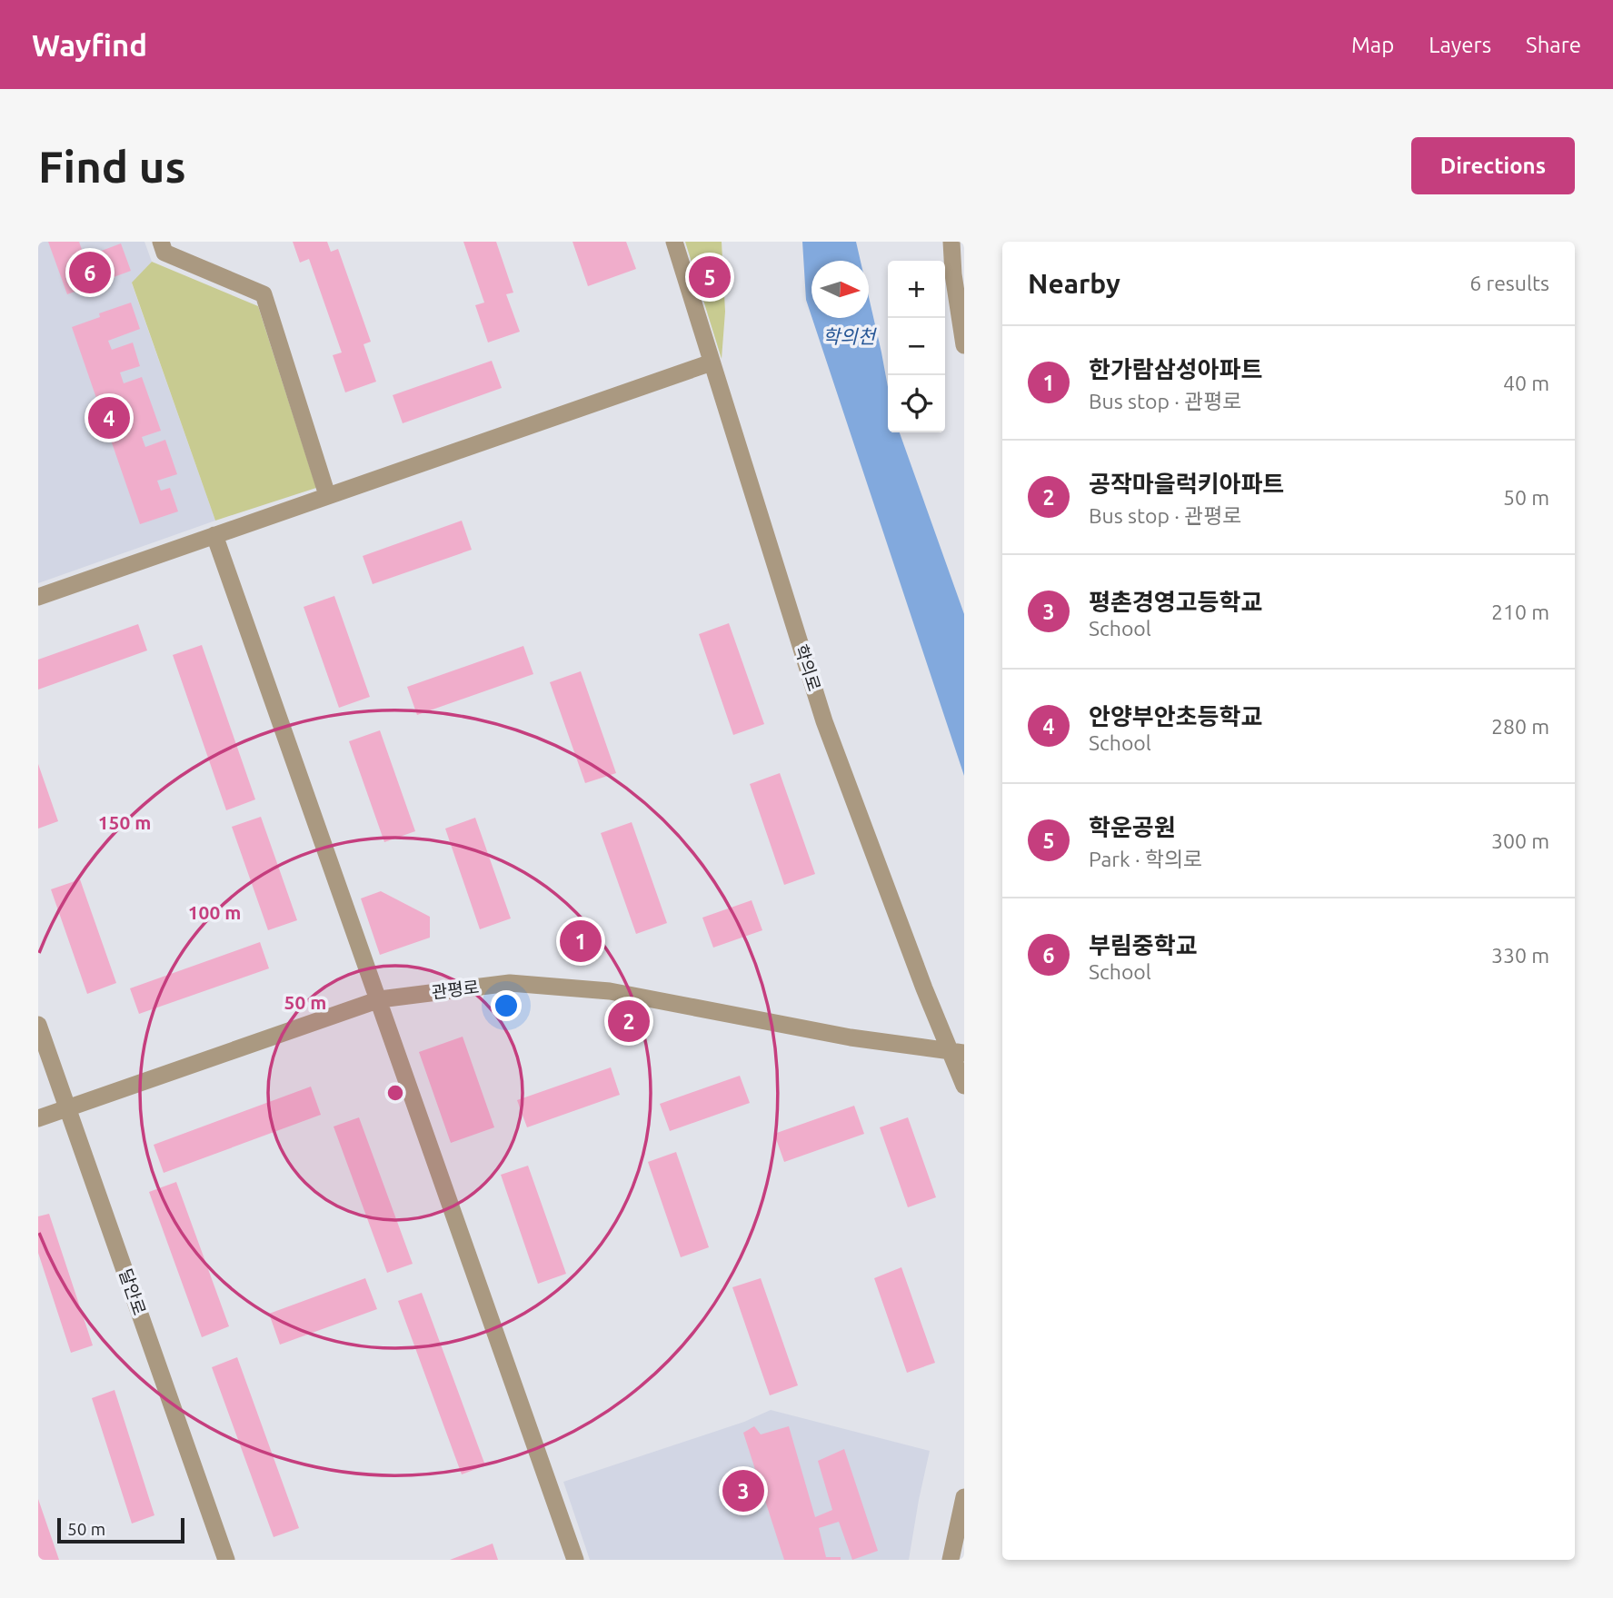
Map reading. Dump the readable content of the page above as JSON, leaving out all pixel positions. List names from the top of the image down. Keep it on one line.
{"streets":{"street":["학의로","관평로","달안로"]},"crossings":[["학의로","관평로"],["관평로","달안로"]],"water":["학의천"],"scale_bar":"50 m","north":"right","page":{"header":"Wayfind","nav":["Map","Layers","Share"],"buttons":"Directions","title":"Find us","heading":["Nearby","6 results"],"pins":["6","5","4","1","2","3"],"map_buttons":["+","−"],"list":[{"mark":"1","name":"한가람삼성아파트","note":"Bus stop · 관평로","value":"40 m"},{"mark":"2","name":"공작마을럭키아파트","note":"Bus stop · 관평로","value":"50 m"},{"mark":"3","name":"평촌경영고등학교","note":"School","value":"210 m"},{"mark":"4","name":"안양부안초등학교","note":"School","value":"280 m"},{"mark":"5","name":"학운공원","note":"Park · 학의로","value":"300 m"},{"mark":"6","name":"부림중학교","note":"School","value":"330 m"}],"scale":"50 m"},"rings":["150 m","100 m","50 m"]}
